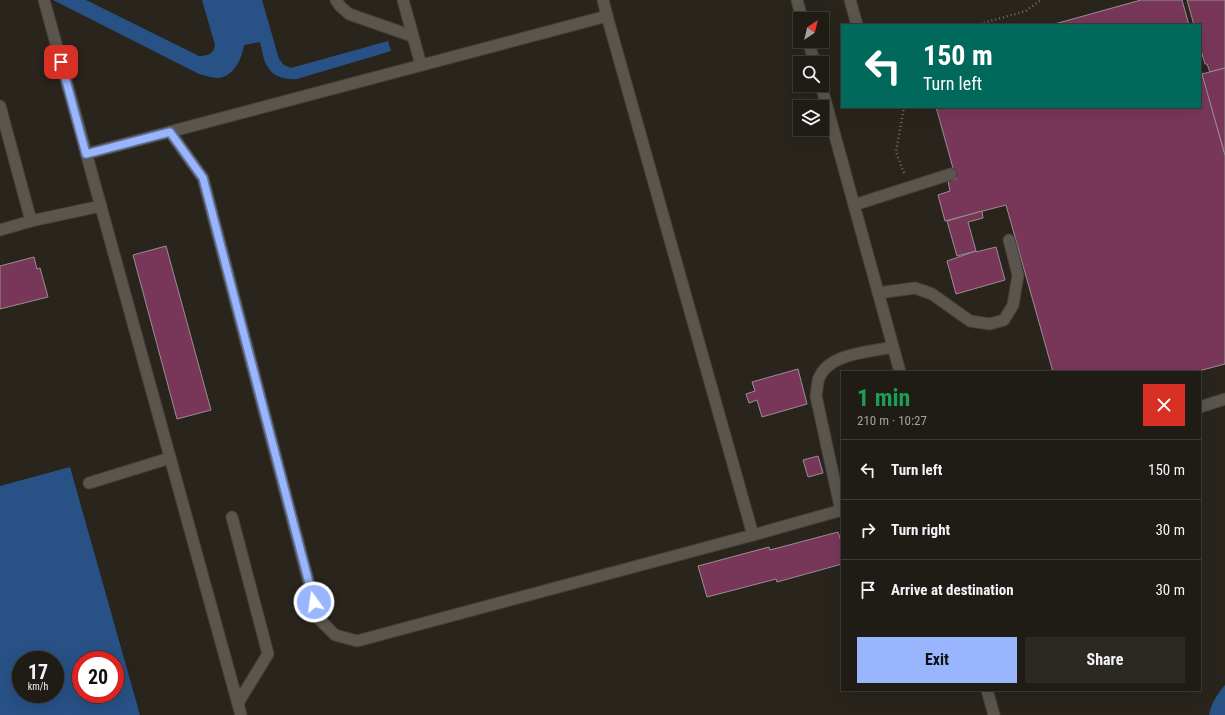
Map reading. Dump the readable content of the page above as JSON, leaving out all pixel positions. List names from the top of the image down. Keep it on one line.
{"north":"top right","page":{"turn":["150 m","Turn left"],"heading":["1 min","210 m · 10:27"],"list":[{"name":"Turn left","value":"150 m"},{"name":"Turn right","value":"30 m"},{"name":"Arrive at destination","value":"30 m"}],"buttons":["Exit","Share"],"speed":"17 km/h","limit":"20"}}
